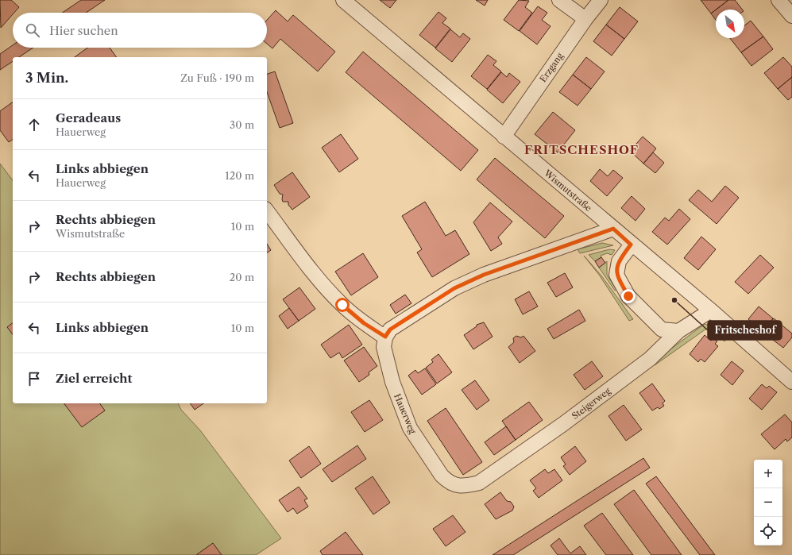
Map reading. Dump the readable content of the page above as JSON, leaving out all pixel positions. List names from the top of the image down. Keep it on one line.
{"streets":{"street":["Erzgang","Wismutstraße","Steigerweg","Hauerweg"]},"crossings":[["Erzgang","Wismutstraße"],["Wismutstraße","Steigerweg"],["Steigerweg","Hauerweg"]],"districts":["FRITSCHESHOF"],"places":["Fritscheshof"],"north":"bottom right","page":{"search":"Hier suchen","heading":["3 Min.","Zu Fuß · 190 m"],"list":[["Geradeaus","Hauerweg","30 m"],["Links abbiegen","Hauerweg","120 m"],["Rechts abbiegen","Wismutstraße","10 m"],["Rechts abbiegen","20 m"],["Links abbiegen","10 m"],"Ziel erreicht"],"map_buttons":["+","−"]}}
